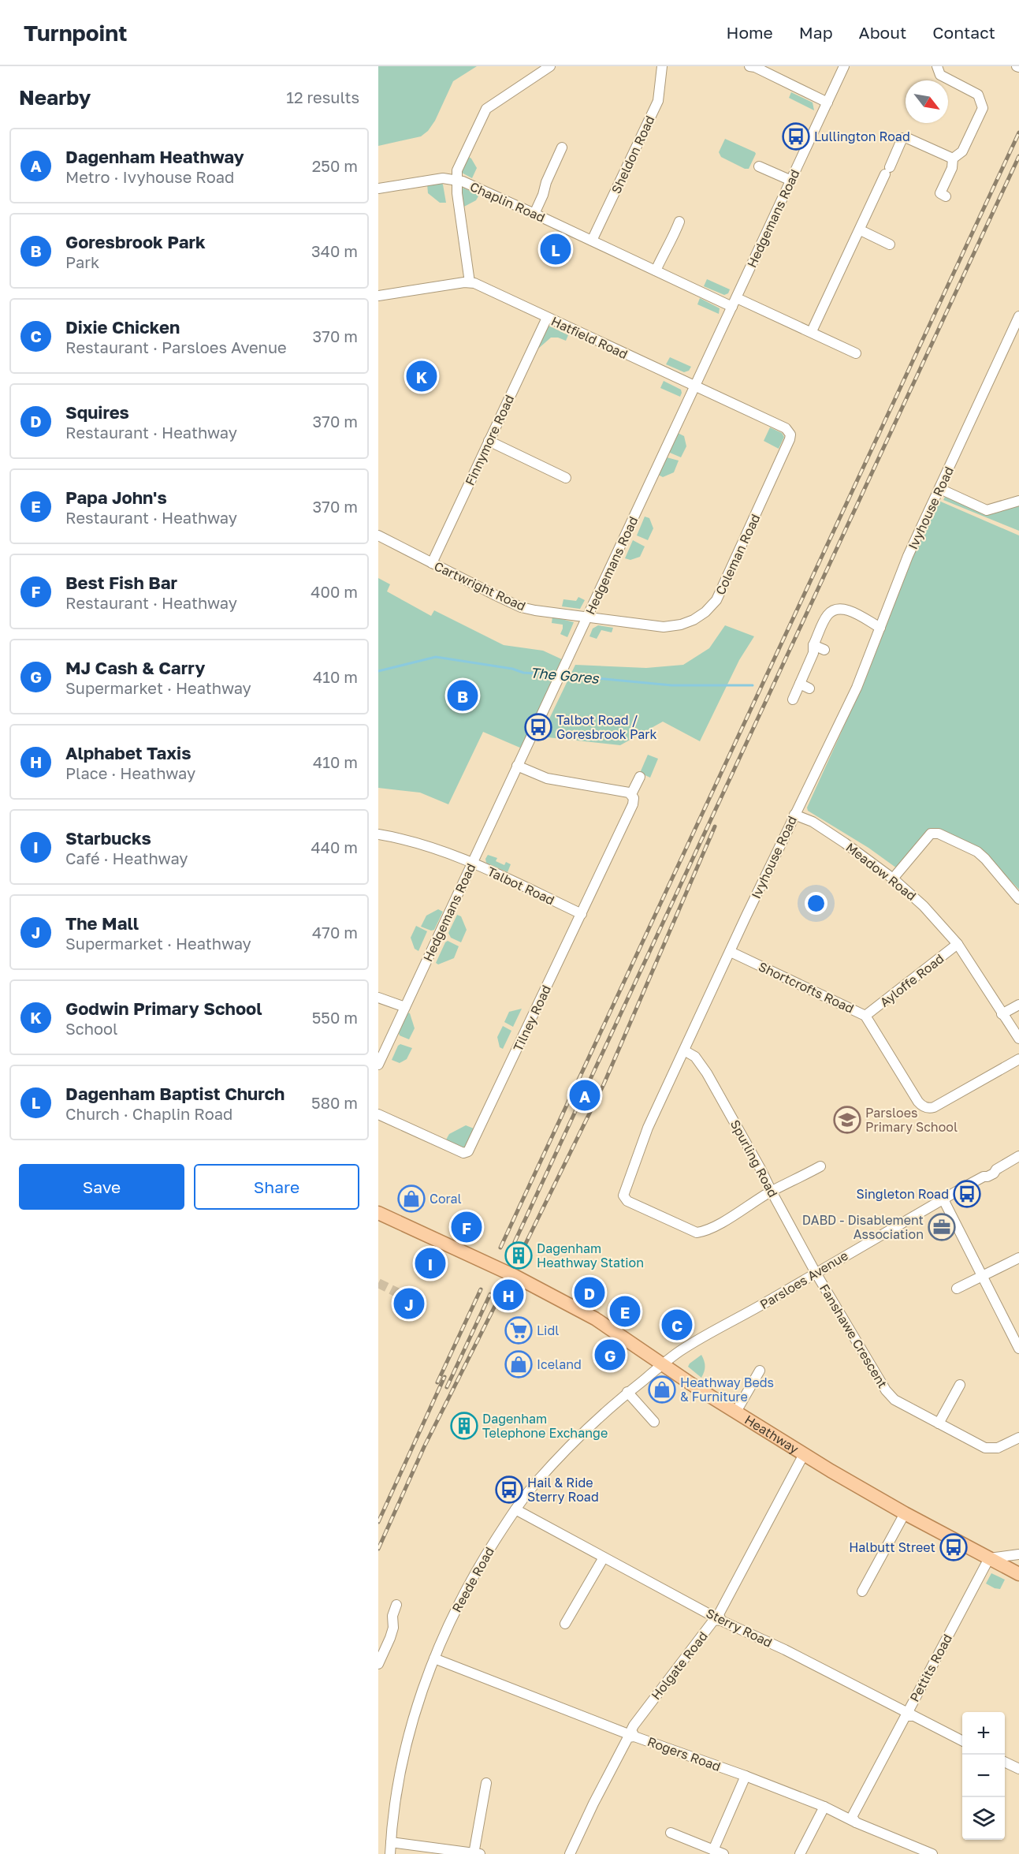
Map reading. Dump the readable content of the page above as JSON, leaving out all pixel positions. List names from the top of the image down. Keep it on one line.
{"streets":{"main road":["Heathway"],"street":["Sheldon Road","Chaplin Road","Hedgemans Road","Hatfield Road","Finnymore Road","Ivyhouse Road","Coleman Road","Cartwright Road","Meadow Road","Talbot Road","Ayloffe Road","Shortcrofts Road","Tilney Road","Spurling Road","Parsloes Avenue","Fanshawe Crescent","Reede Road","Sterry Road","Holgate Road","Pettits Road","Rogers Road"]},"crossings":[["Sheldon Road","Chaplin Road"],["Chaplin Road","Hedgemans Road"],["Hedgemans Road","Hatfield Road"],["Hedgemans Road","Coleman Road"],["Hedgemans Road","Cartwright Road"],["Hedgemans Road","Talbot Road"],["Hatfield Road","Finnymore Road"],["Hatfield Road","Coleman Road"],["Finnymore Road","Cartwright Road"],["Ivyhouse Road","Meadow Road"],["Ivyhouse Road","Shortcrofts Road"],["Ivyhouse Road","Spurling Road"],["Coleman Road","Cartwright Road"],["Meadow Road","Ayloffe Road"],["Talbot Road","Tilney Road"],["Ayloffe Road","Shortcrofts Road"],["Spurling Road","Parsloes Avenue"],["Spurling Road","Fanshawe Crescent"],["Parsloes Avenue","Fanshawe Crescent"],["Parsloes Avenue","Heathway"],["Parsloes Avenue","Reede Road"],["Heathway","Reede Road"],["Heathway","Pettits Road"],["Reede Road","Sterry Road"],["Reede Road","Rogers Road"],["Sterry Road","Holgate Road"],["Sterry Road","Pettits Road"],["Holgate Road","Rogers Road"],["Pettits Road","Rogers Road"]],"water":["The Gores"],"places":{"bus stop":["Lullington Road","Talbot Road / Goresbrook Park","Singleton Road","Hail & Ride Sterry Road","Halbutt Street"],"school or university":["Parsloes Primary School"],"shop":["Coral","Iceland","Heathway Beds & Furniture"],"office":["DABD - Disablement Association"],"building":["Dagenham Heathway Station","Dagenham Telephone Exchange"],"supermarket":["Lidl"]},"north":"bottom right","page":{"header":"Turnpoint","nav":["Home","Map","About","Contact"],"heading":["Nearby","12 results"],"list":[{"mark":"A","name":"Dagenham Heathway","note":"Metro · Ivyhouse Road","value":"250 m"},{"mark":"B","name":"Goresbrook Park","note":"Park","value":"340 m"},{"mark":"C","name":"Dixie Chicken","note":"Restaurant · Parsloes Avenue","value":"370 m"},{"mark":"D","name":"Squires","note":"Restaurant · Heathway","value":"370 m"},{"mark":"E","name":"Papa John's","note":"Restaurant · Heathway","value":"370 m"},{"mark":"F","name":"Best Fish Bar","note":"Restaurant · Heathway","value":"400 m"},{"mark":"G","name":"MJ Cash & Carry","note":"Supermarket · Heathway","value":"410 m"},{"mark":"H","name":"Alphabet Taxis","note":"Place · Heathway","value":"410 m"},{"mark":"I","name":"Starbucks","note":"Café · Heathway","value":"440 m"},{"mark":"J","name":"The Mall","note":"Supermarket · Heathway","value":"470 m"},{"mark":"K","name":"Godwin Primary School","note":"School","value":"550 m"},{"mark":"L","name":"Dagenham Baptist Church","note":"Church · Chaplin Road","value":"580 m"}],"pins":["L","K","B","A","F","I","D","H","J","E","C","G"],"buttons":["Save","Share"],"map_buttons":["+","−"]}}
